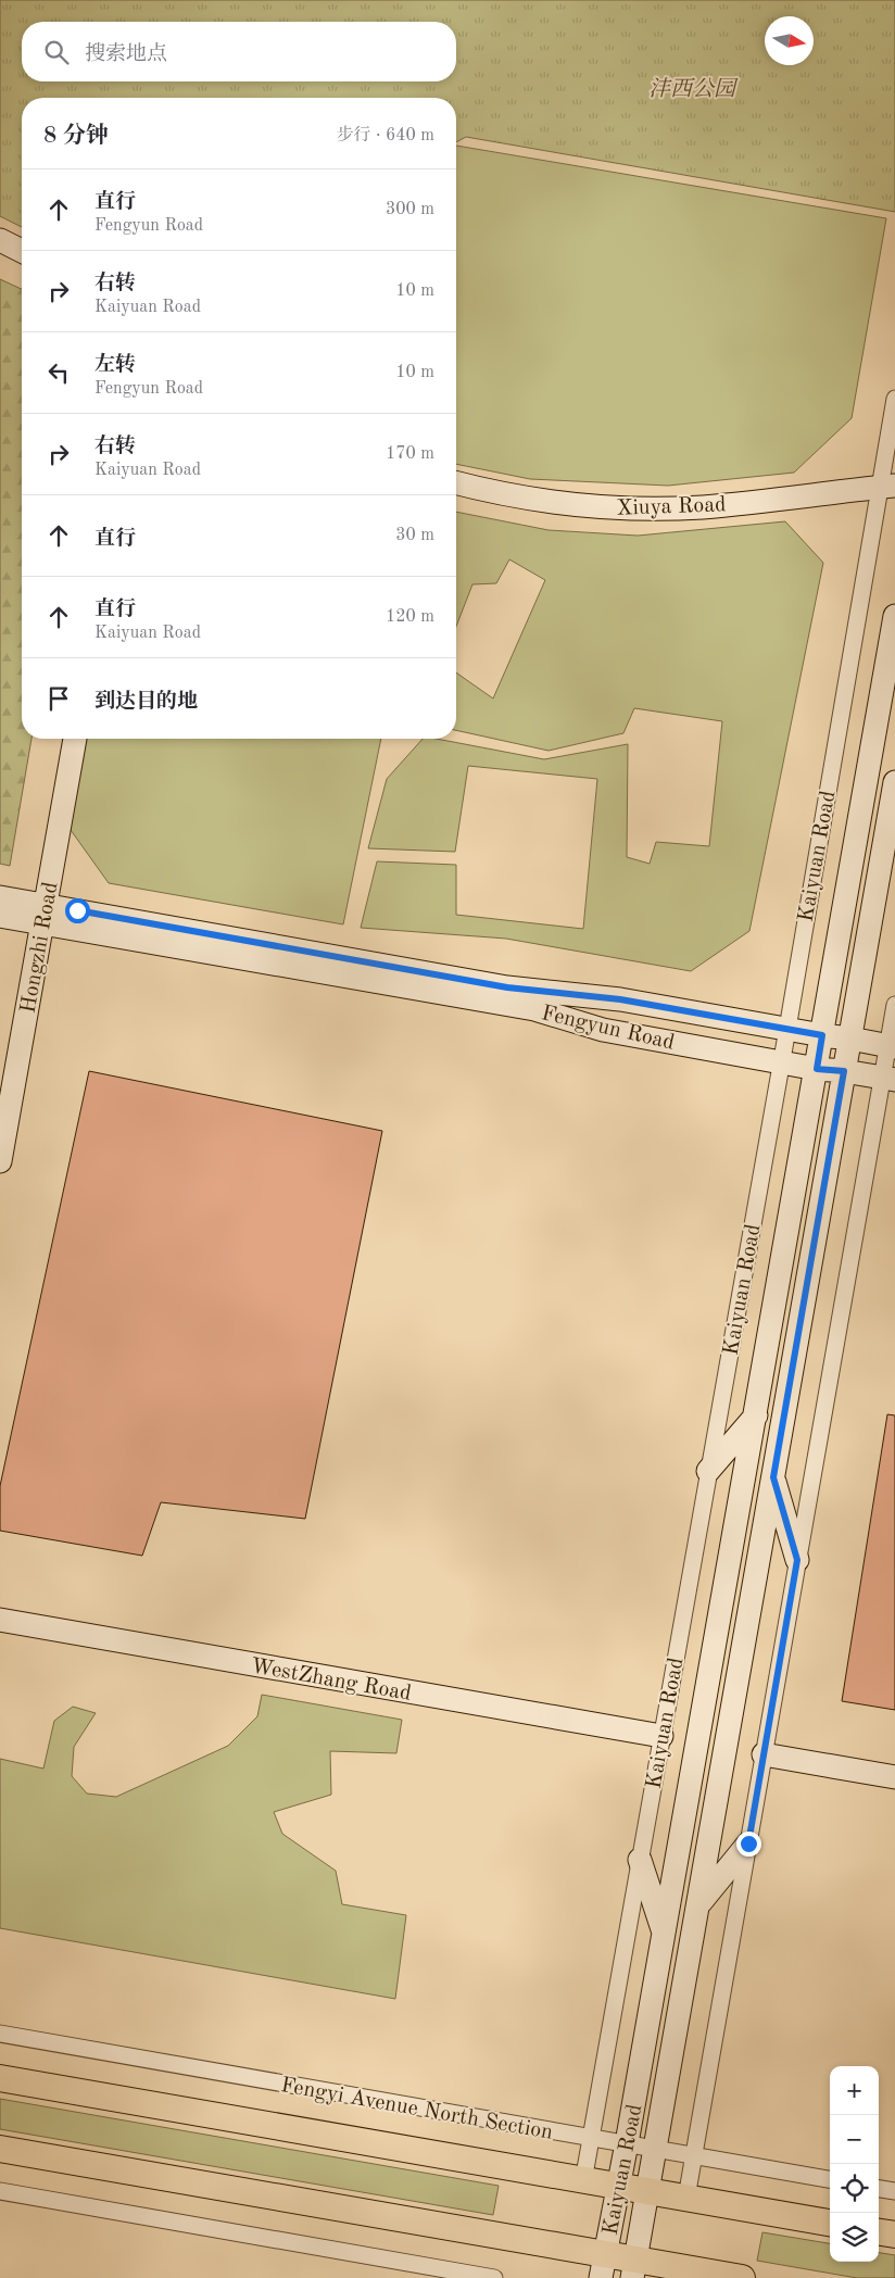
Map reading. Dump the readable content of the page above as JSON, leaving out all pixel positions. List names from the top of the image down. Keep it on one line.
{"streets":{"main road":["Fengyi Avenue North Section"],"street":["Xiuya Road","Kaiyuan Road","Hongzhi Road","Fengyun Road","WestZhang Road"]},"crossings":[["Xiuya Road","Kaiyuan Road"],["Kaiyuan Road","Fengyun Road"],["Kaiyuan Road","WestZhang Road"],["Kaiyuan Road","Fengyi Avenue North Section"],["Hongzhi Road","Fengyun Road"]],"parks":["沣西公园"],"north":"right","page":{"search":"搜索地点","heading":["8 分钟","步行 · 640 m"],"list":[["直行","Fengyun Road","300 m"],["右转","Kaiyuan Road","10 m"],["左转","Fengyun Road","10 m"],["右转","Kaiyuan Road","170 m"],["直行","30 m"],["直行","Kaiyuan Road","120 m"],"到达目的地"],"map_buttons":["+","−"]}}
